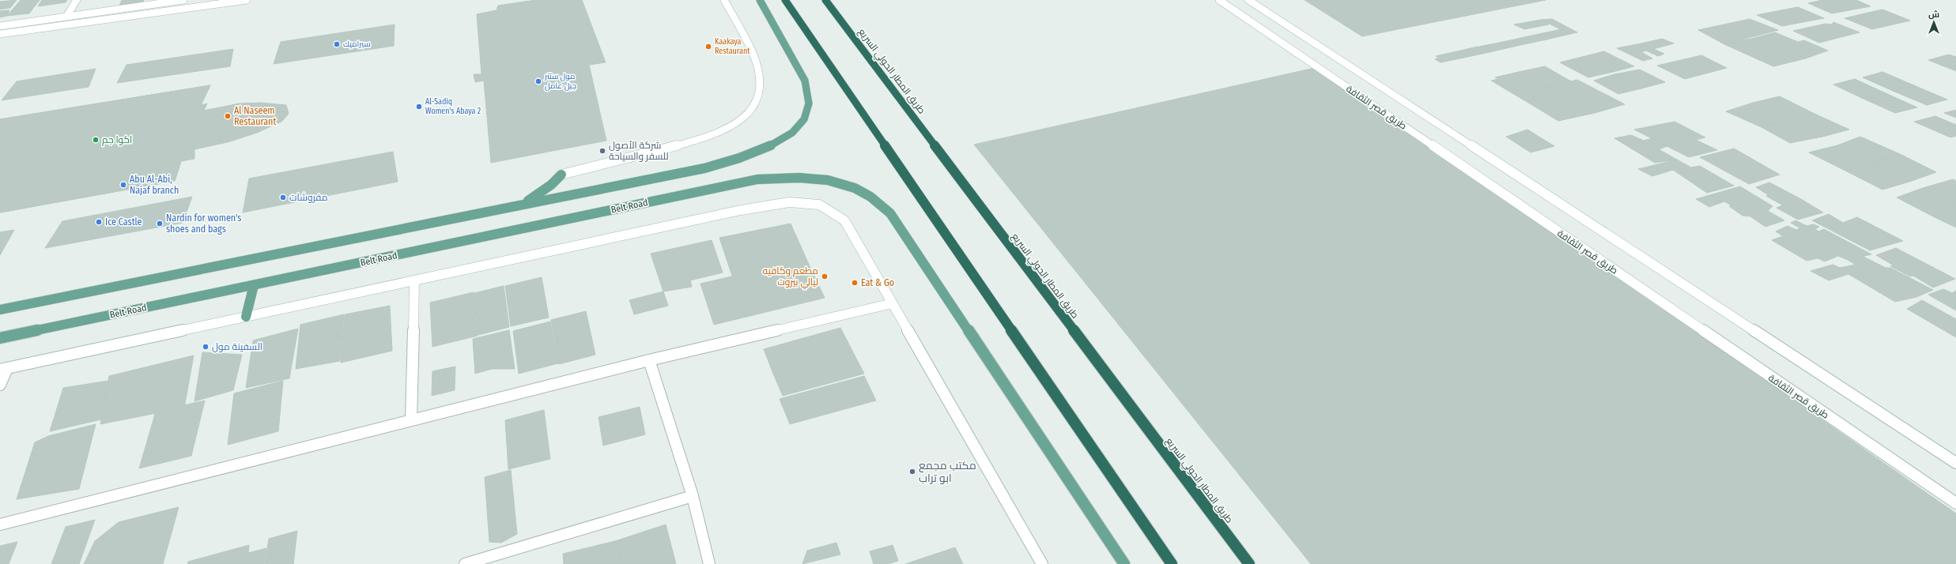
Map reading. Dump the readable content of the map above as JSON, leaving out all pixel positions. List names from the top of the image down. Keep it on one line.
{"streets":{"highway":["طريق المطار الحولي السريع"],"main road":["Belt Road"],"street":["طريق قصر الثقافة"]},"places":["سيراميك","Kaakaya Restaurant","مول ستنر جبل عامل","Al-Sadiq Women's Abaya 2","Al Naseem Restaurant","اكوا جم","شركة الأصول للسفر والسياحة","Abu Al-Abi, Najaf branch","مفروشات","Ice Castle","Nardin for women's shoes and bags","مطعم وكافيه ليالي بيروت","Eat & Go","السفينة مول","مكتب مجمع ابو تراب"],"north":"top"}
